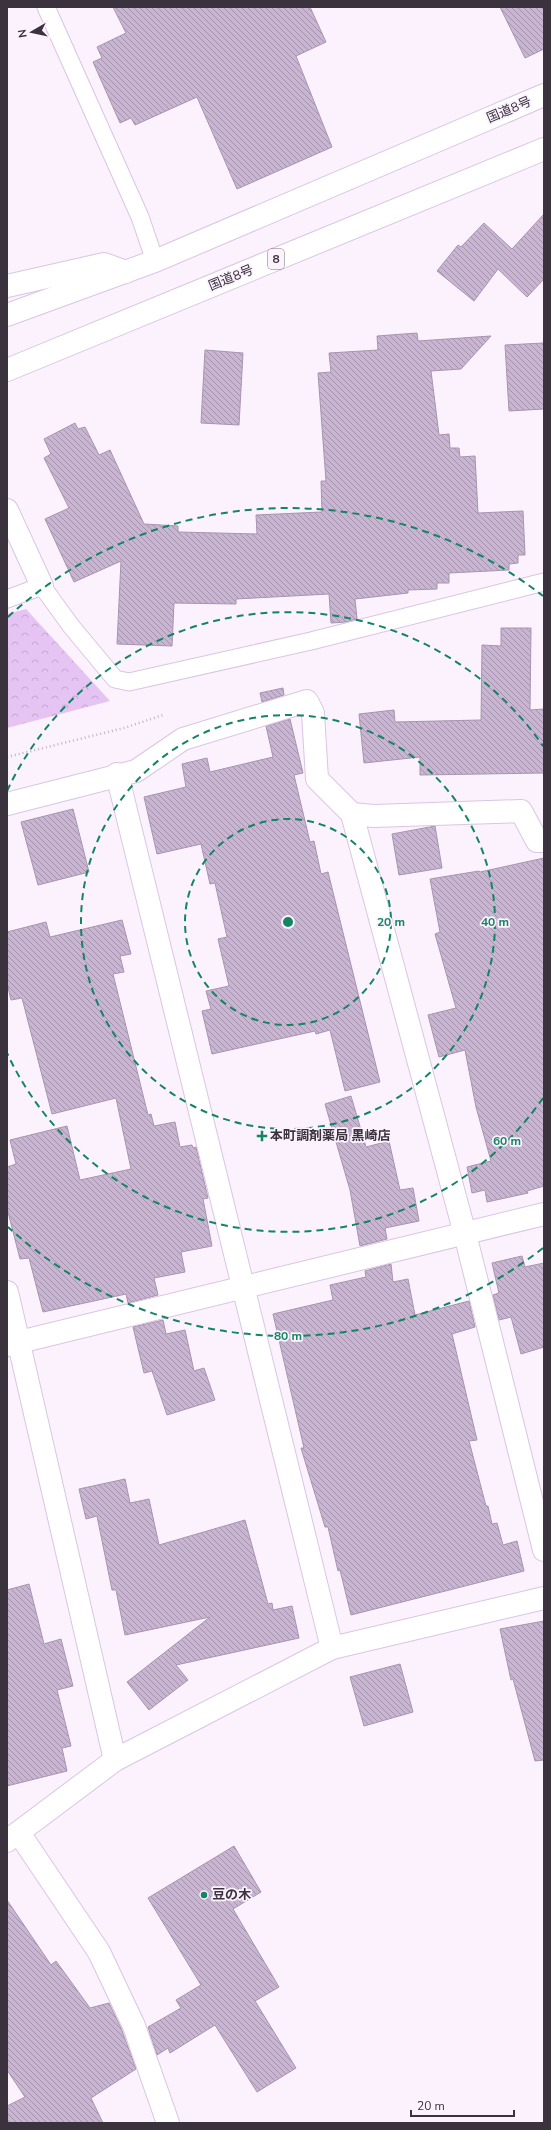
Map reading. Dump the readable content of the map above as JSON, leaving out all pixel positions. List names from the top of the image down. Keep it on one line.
{"streets":{"main road":["国道8号","8"]},"places":{"health":["本町調剤薬局 黒崎店"],"other":["豆の木"]},"scale_bar":"20 m","north":"left","rings":["20 m","40 m","60 m","80 m"]}
